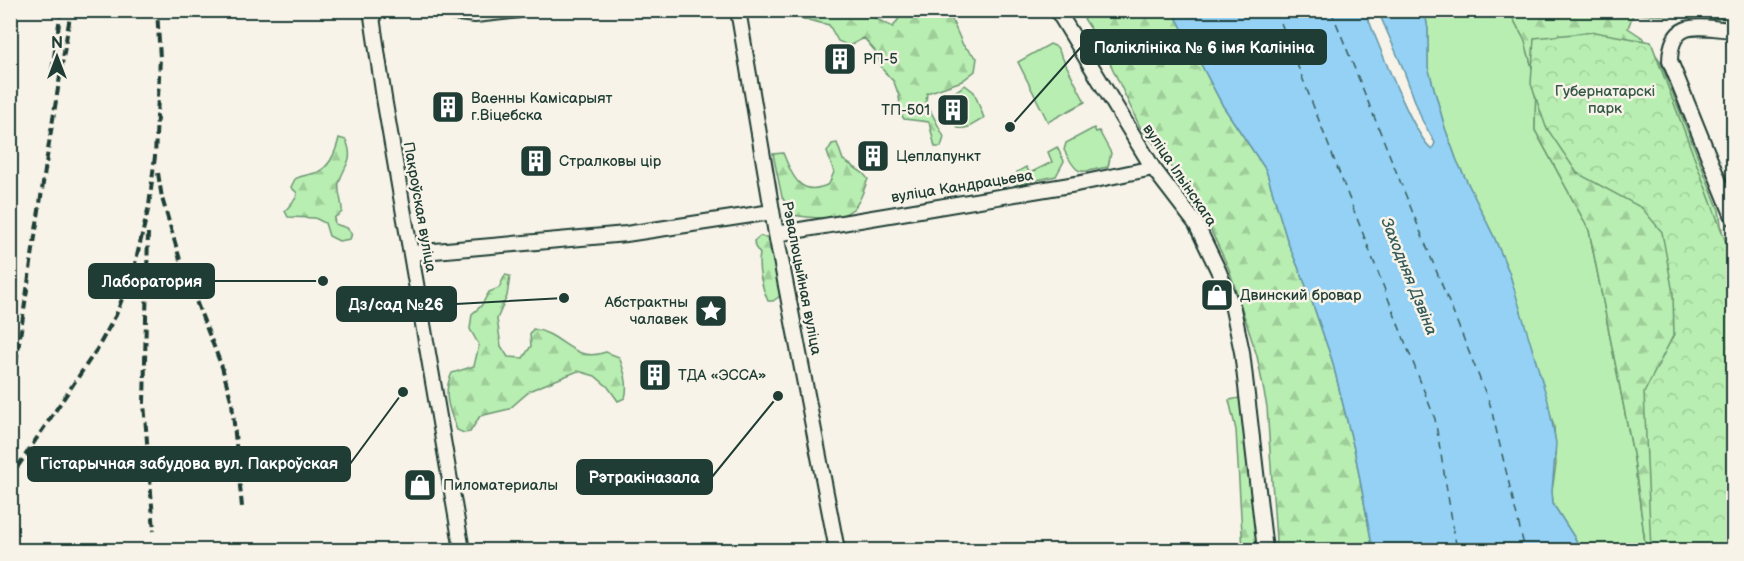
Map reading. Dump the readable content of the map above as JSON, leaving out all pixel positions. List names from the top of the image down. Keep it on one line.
{"streets":{"street":["вуліца Ільінскага","вуліца Кандрацьева","Пакроўская вуліца","Рэвалюцыйная вуліца"]},"crossings":[["вуліца Ільінскага","вуліца Кандрацьева"],["вуліца Кандрацьева","Рэвалюцыйная вуліца"]],"water":["Заходняя Дзвіна"],"parks":["Губернатарскі парк"],"places":{"building":["РП-5","Ваенны Камісарыят г.Віцебска","ТП-501","Цеплапункт","Стралковы цір","ТДА «ЭССА»"],"other":["Паліклініка № 6 імя Калініна","Лаборатория","Дз/сад №26","Гістарычная забудова вул. Пакроўская","Рэтракіназала"],"shop":["Двинский бровар","Пиломатериалы"],"place":["Абстрактны чалавек"]},"north":"top"}
